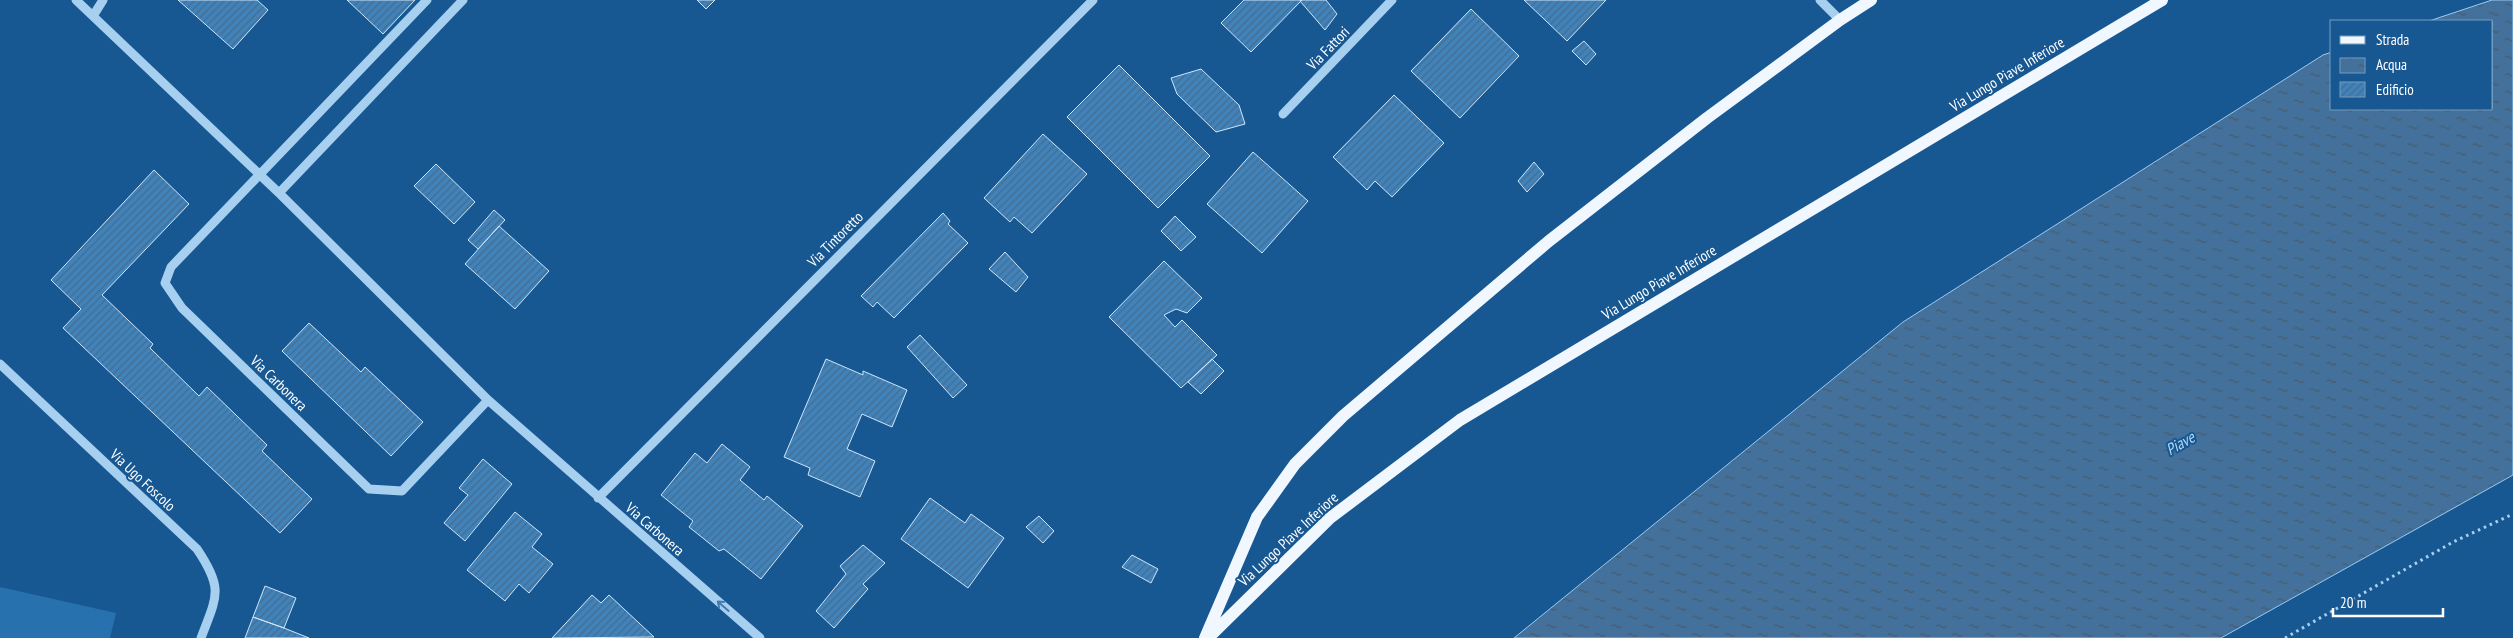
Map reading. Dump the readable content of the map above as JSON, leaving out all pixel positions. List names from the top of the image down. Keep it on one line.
{"streets":{"main road":["Via Lungo Piave Inferiore"],"street":["Via Fattori","Via Tintoretto","Via Carbonera","Via Ugo Foscolo"]},"crossings":[["Via Tintoretto","Via Carbonera"]],"water":["Piave"],"legend":["Strada","Acqua","Edificio"],"scale_bar":"20 m"}
